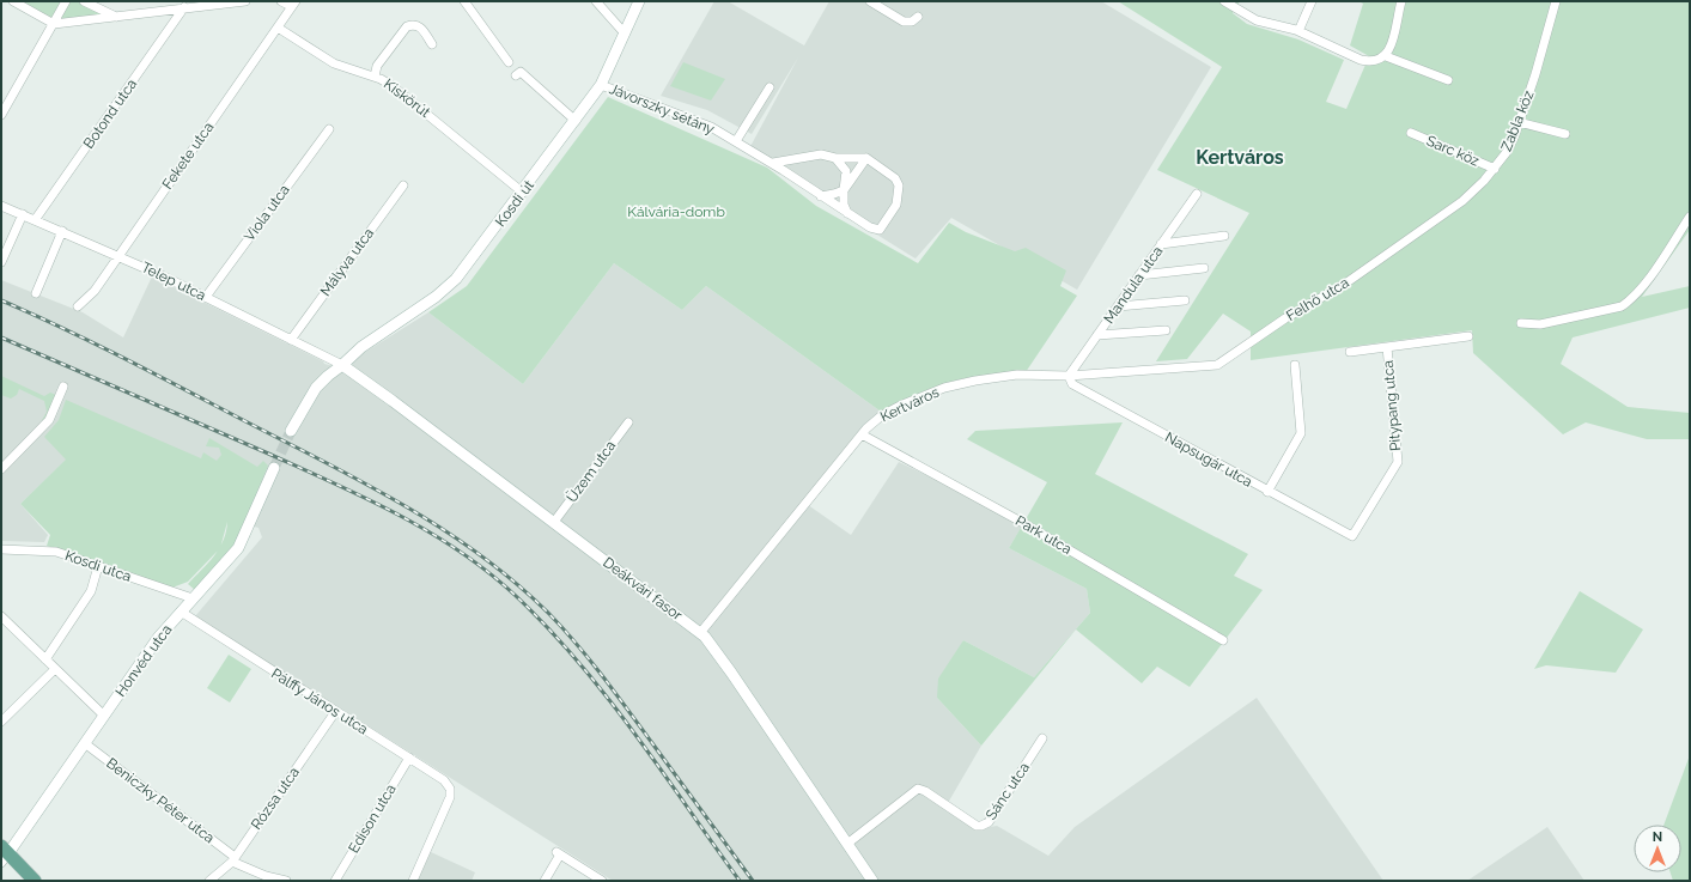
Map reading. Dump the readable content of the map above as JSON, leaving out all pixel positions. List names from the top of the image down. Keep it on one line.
{"streets":{"street":["Kiskörút","Jávorszky sétány","Botond utca","Zabla köz","Sarc köz","Fekete utca","Kosdi út","Viola utca","Mályva utca","Telep utca","Mandula utca","Felhő utca","Kertváros","Pitypang utca","Napsugár utca","Üzem utca","Park utca","Kosdi utca","Deákvári fasor","Honvéd utca","Pálffy János utca","Sánc utca","Rózsa utca","Beniczky Péter utca","Edison utca"]},"crossings":[["Kiskörút","Fekete utca"],["Kiskörút","Kosdi út"],["Jávorszky sétány","Kosdi út"],["Botond utca","Telep utca"],["Zabla köz","Sarc köz"],["Zabla köz","Felhő utca"],["Fekete utca","Telep utca"],["Kosdi út","Telep utca"],["Kosdi út","Deákvári fasor"],["Viola utca","Telep utca"],["Mályva utca","Telep utca"],["Telep utca","Deákvári fasor"],["Mandula utca","Kertváros"],["Mandula utca","Napsugár utca"],["Felhő utca","Kertváros"],["Kertváros","Napsugár utca"],["Kertváros","Park utca"],["Kertváros","Deákvári fasor"],["Pitypang utca","Napsugár utca"],["Üzem utca","Deákvári fasor"],["Kosdi utca","Honvéd utca"],["Deákvári fasor","Sánc utca"],["Honvéd utca","Pálffy János utca"],["Honvéd utca","Beniczky Péter utca"],["Pálffy János utca","Rózsa utca"],["Pálffy János utca","Edison utca"],["Rózsa utca","Beniczky Péter utca"]],"districts":["Kertváros"],"parks":["Kálvária-domb"],"north":"top"}
